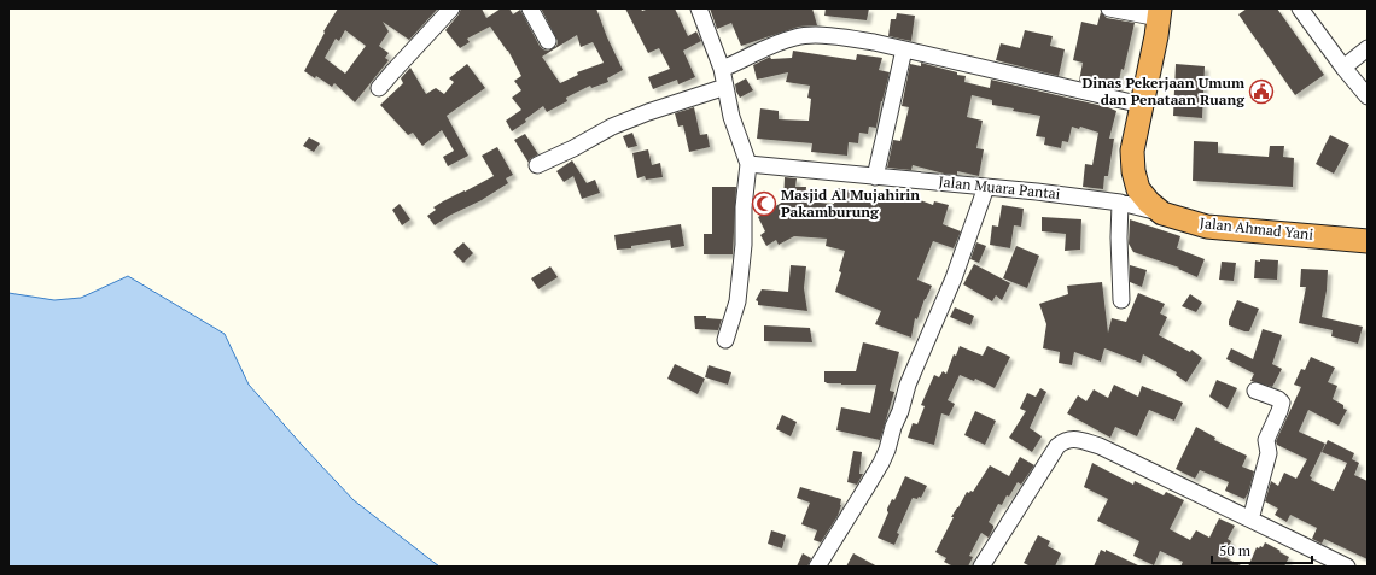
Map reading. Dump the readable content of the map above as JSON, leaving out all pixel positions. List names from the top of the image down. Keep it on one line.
{"streets":{"highway":["Jalan Ahmad Yani"],"street":["Jalan Muara Pantai"]},"crossings":[["Jalan Muara Pantai","Jalan Ahmad Yani"]],"places":{"public building":["Dinas Pekerjaan Umum dan Penataan Ruang"],"mosque":["Masjid Al Mujahirin Pakamburung"]},"scale_bar":"50 m"}
